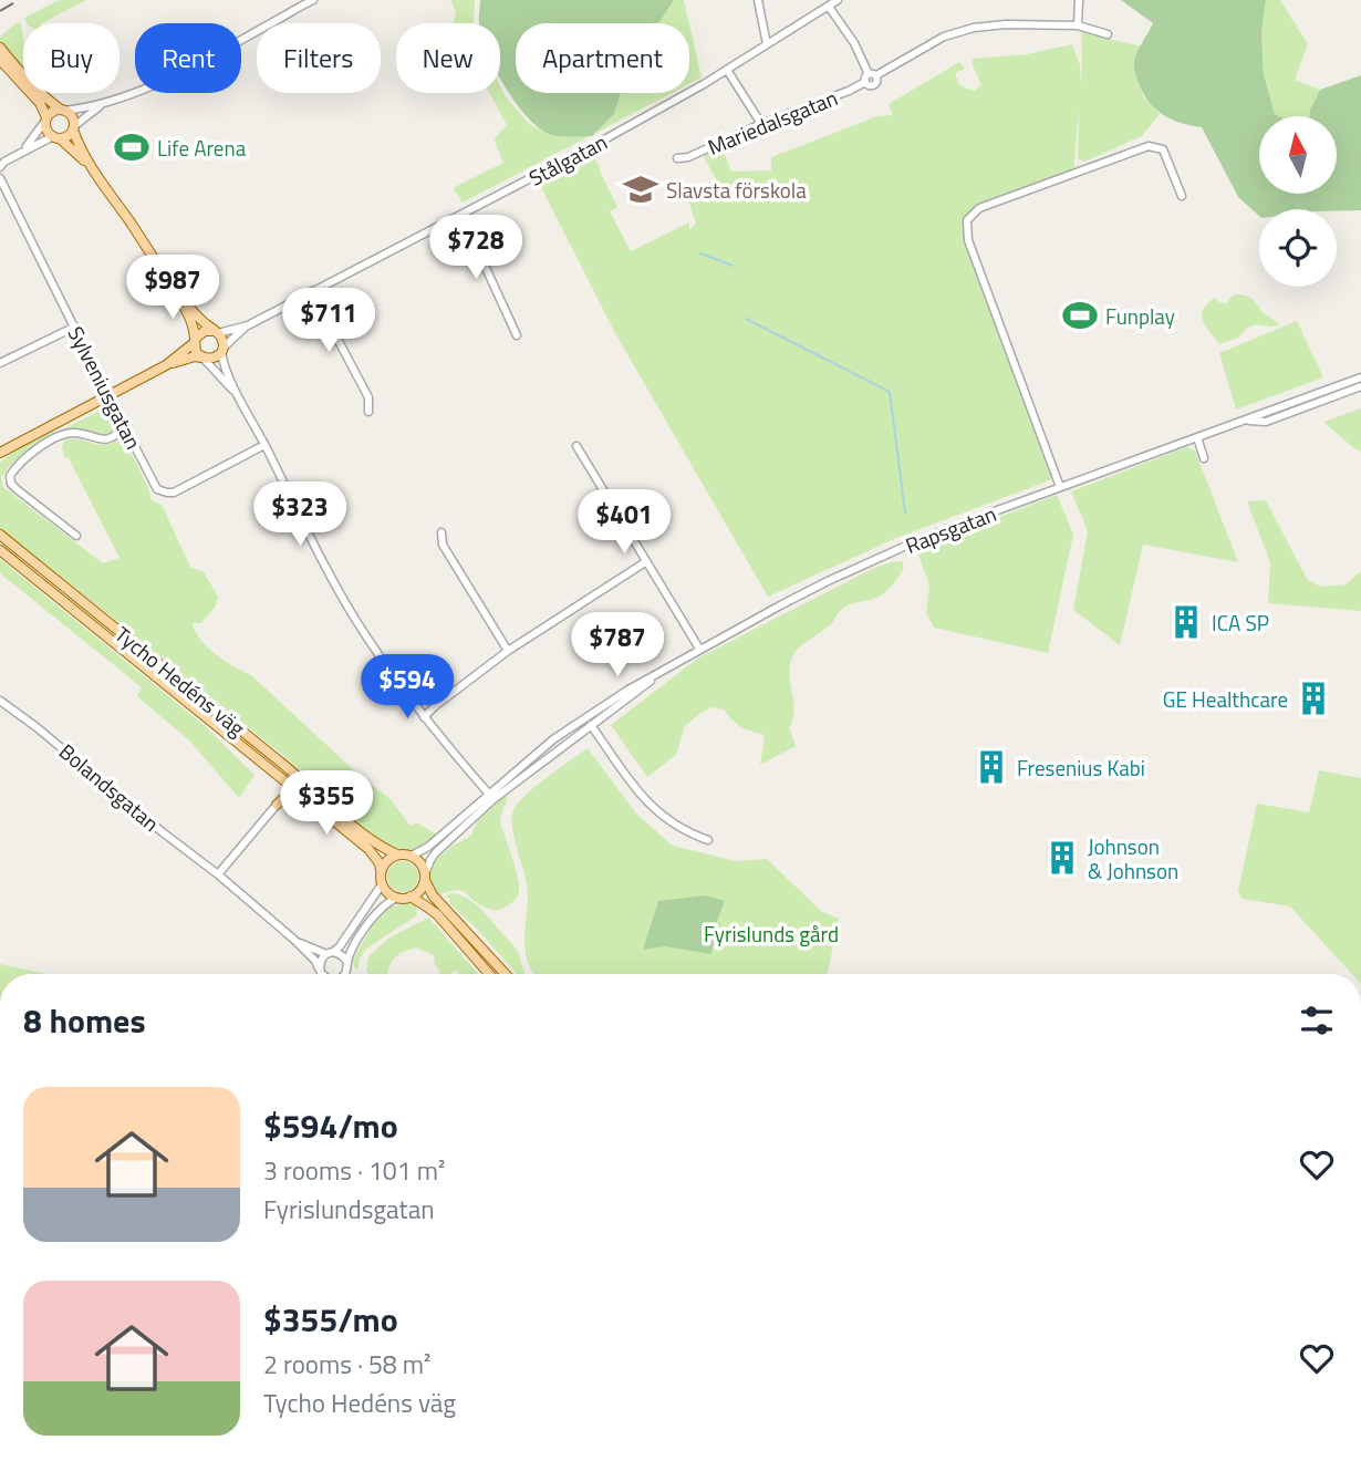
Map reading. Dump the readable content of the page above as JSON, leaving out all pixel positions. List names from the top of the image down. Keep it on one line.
{"streets":{"main road":["Tycho Hedéns väg"],"street":["Mariedalsgatan","Stålgatan","Sylveniusgatan","Rapsgatan","Bolandsgatan"]},"crossings":[["Rapsgatan","Tycho Hedéns väg"],["Tycho Hedéns väg","Bolandsgatan"]],"parks":["Fyrislunds gård"],"places":{"sports":["Life Arena","Funplay"],"school or university":["Slavsta förskola"],"building":["ICA SP","GE Healthcare","Fresenius Kabi","Johnson & Johnson"]},"north":"top","page":{"chip":["Buy","Rent","Filters","New","Apartment"],"price":["$728","$987","$711","$323","$401","$787","$594","$355"],"heading":"8 homes","list":[{"name":"$594/mo","note":"3 rooms · 101 m² · Fyrislundsgatan"},{"name":"$355/mo","note":"2 rooms · 58 m² · Tycho Hedéns väg"}]}}
